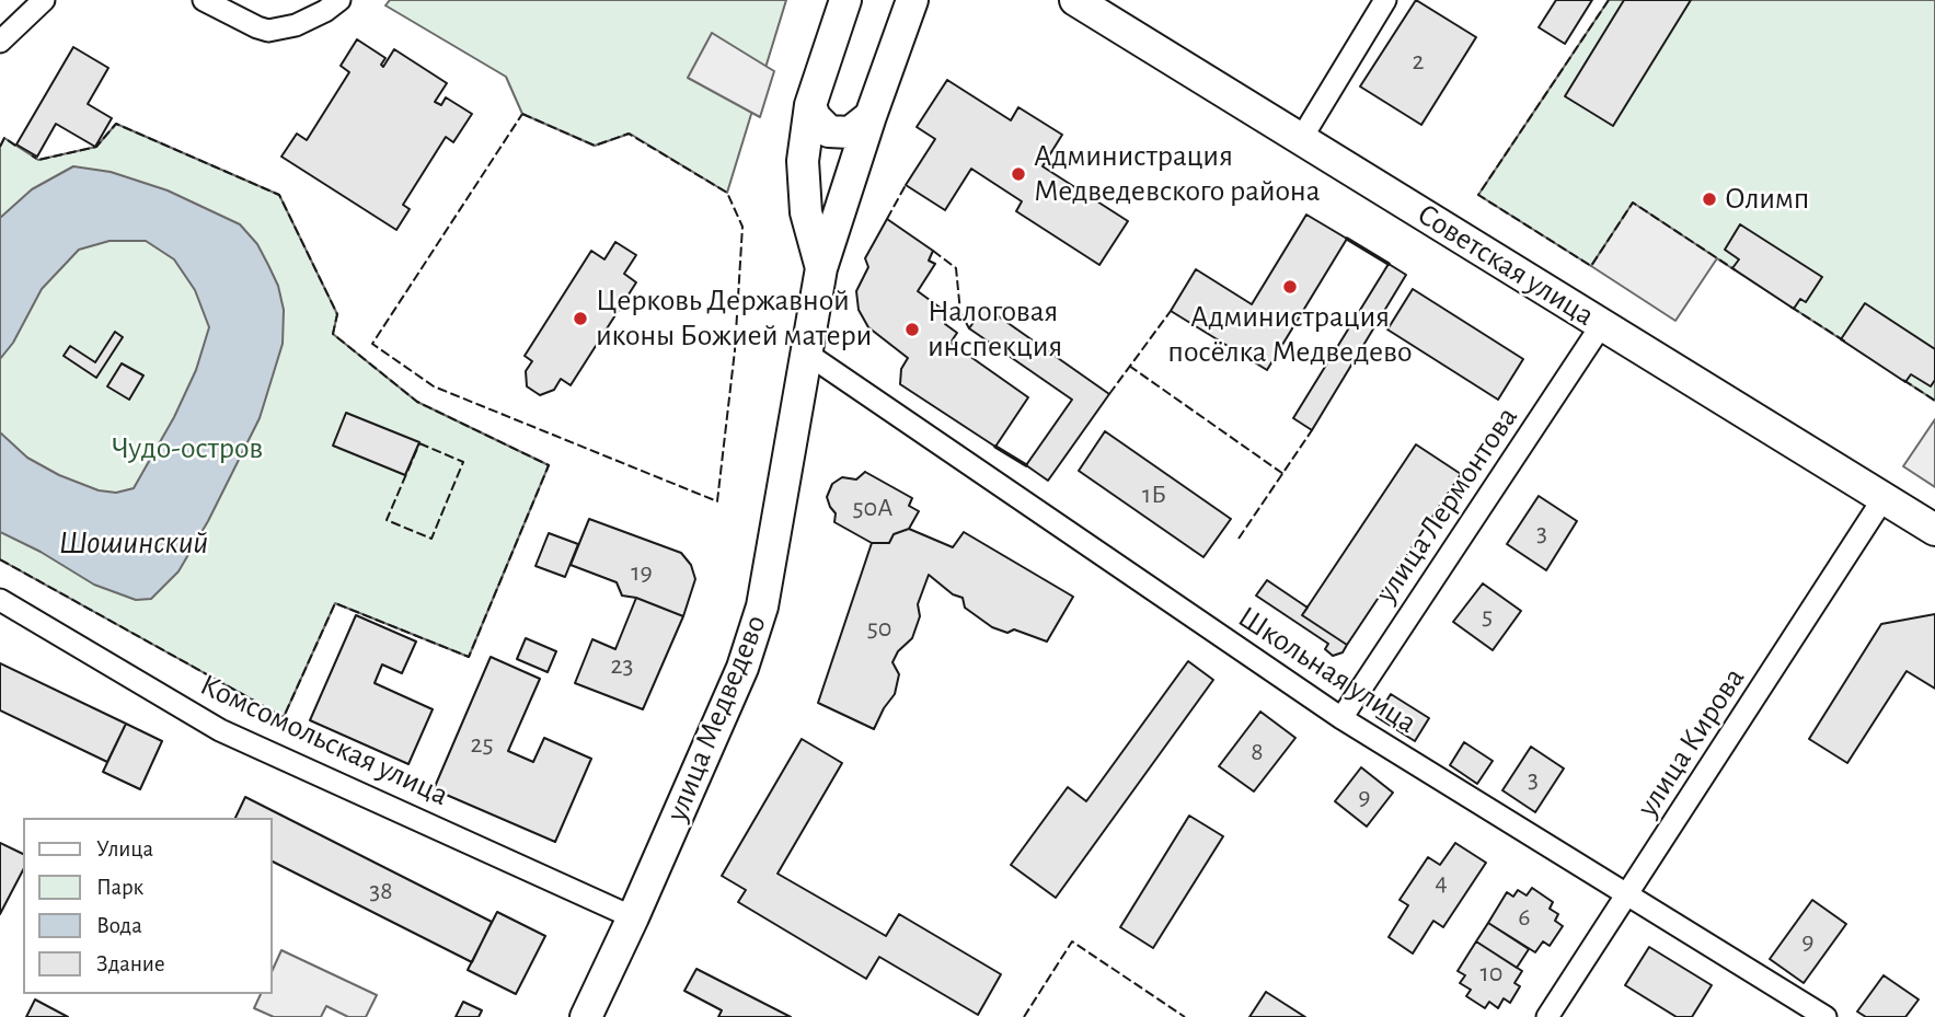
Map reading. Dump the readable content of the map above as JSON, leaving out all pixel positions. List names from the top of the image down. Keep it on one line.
{"streets":{"street":["Советская улица","улица Лермонтова","Школьная улица","улица Медведево","Комсомольская улица","улица Кирова"]},"crossings":[["Советская улица","улица Лермонтова"],["Советская улица","улица Кирова"],["улица Лермонтова","Школьная улица"],["Школьная улица","улица Медведево"],["Школьная улица","улица Кирова"],["улица Медведево","Комсомольская улица"]],"water":["Шошинский"],"parks":["Чудо-остров"],"places":["Администрация Медведевского района","Олимп","Администрация посёлка Медведево","Церковь Державной иконы Божией матери","Налоговая инспекция"],"house_numbers":["2","1Б","50А","3","19","5","50","23","25","8","3","9","4","38","6","9","10"],"legend":["Улица","Парк","Вода","Здание"]}
